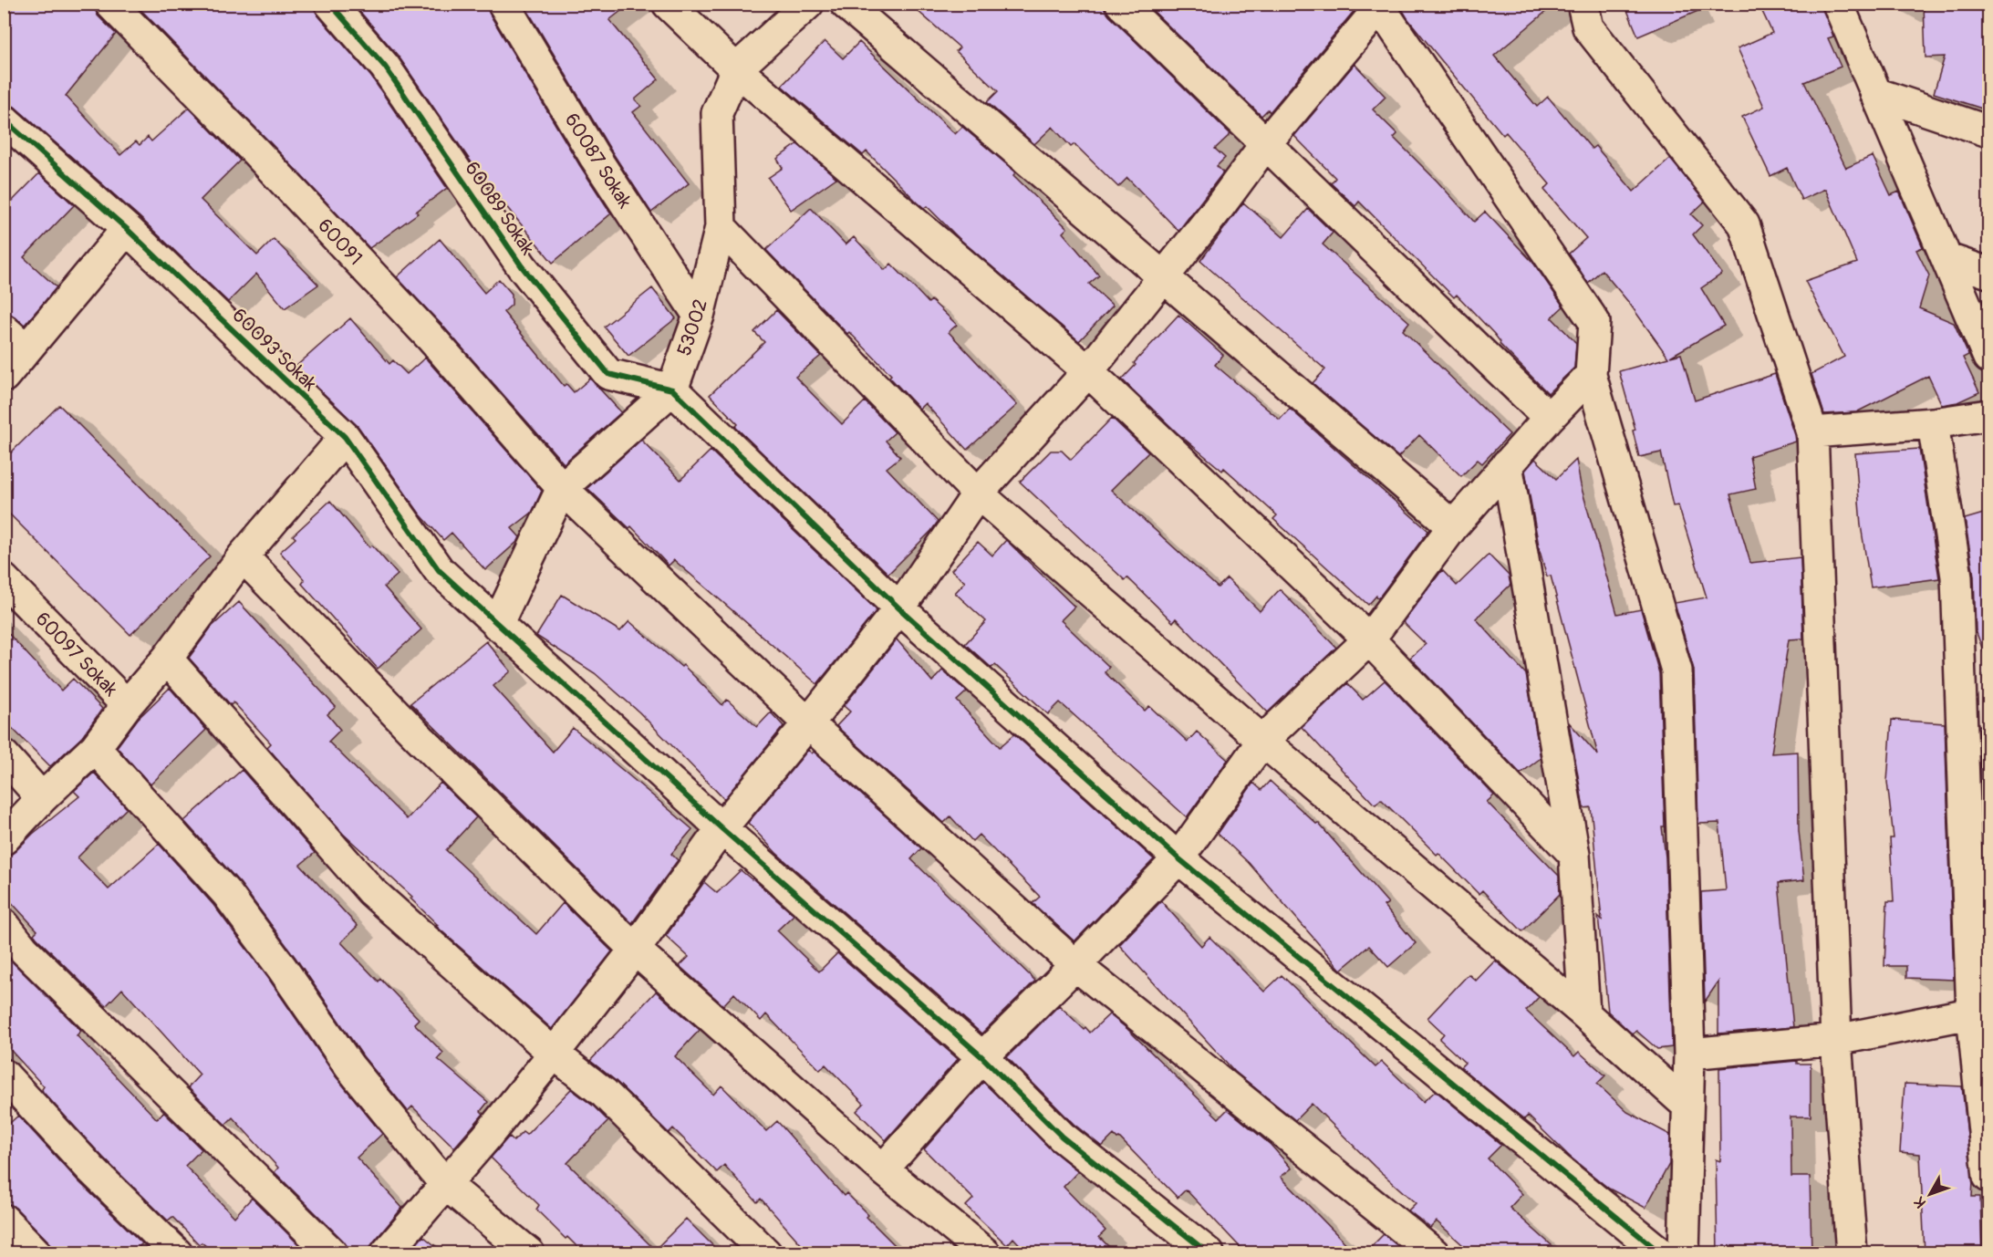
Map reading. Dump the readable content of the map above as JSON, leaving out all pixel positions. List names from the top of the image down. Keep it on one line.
{"streets":{"street":["60087 Sokak","60089 Sokak","60091","53002","60093 Sokak","60097 Sokak"]},"crossings":[["60087 Sokak","53002"],["60089 Sokak","53002"],["60091","53002"],["53002","60093 Sokak"]],"north":"bottom left"}
